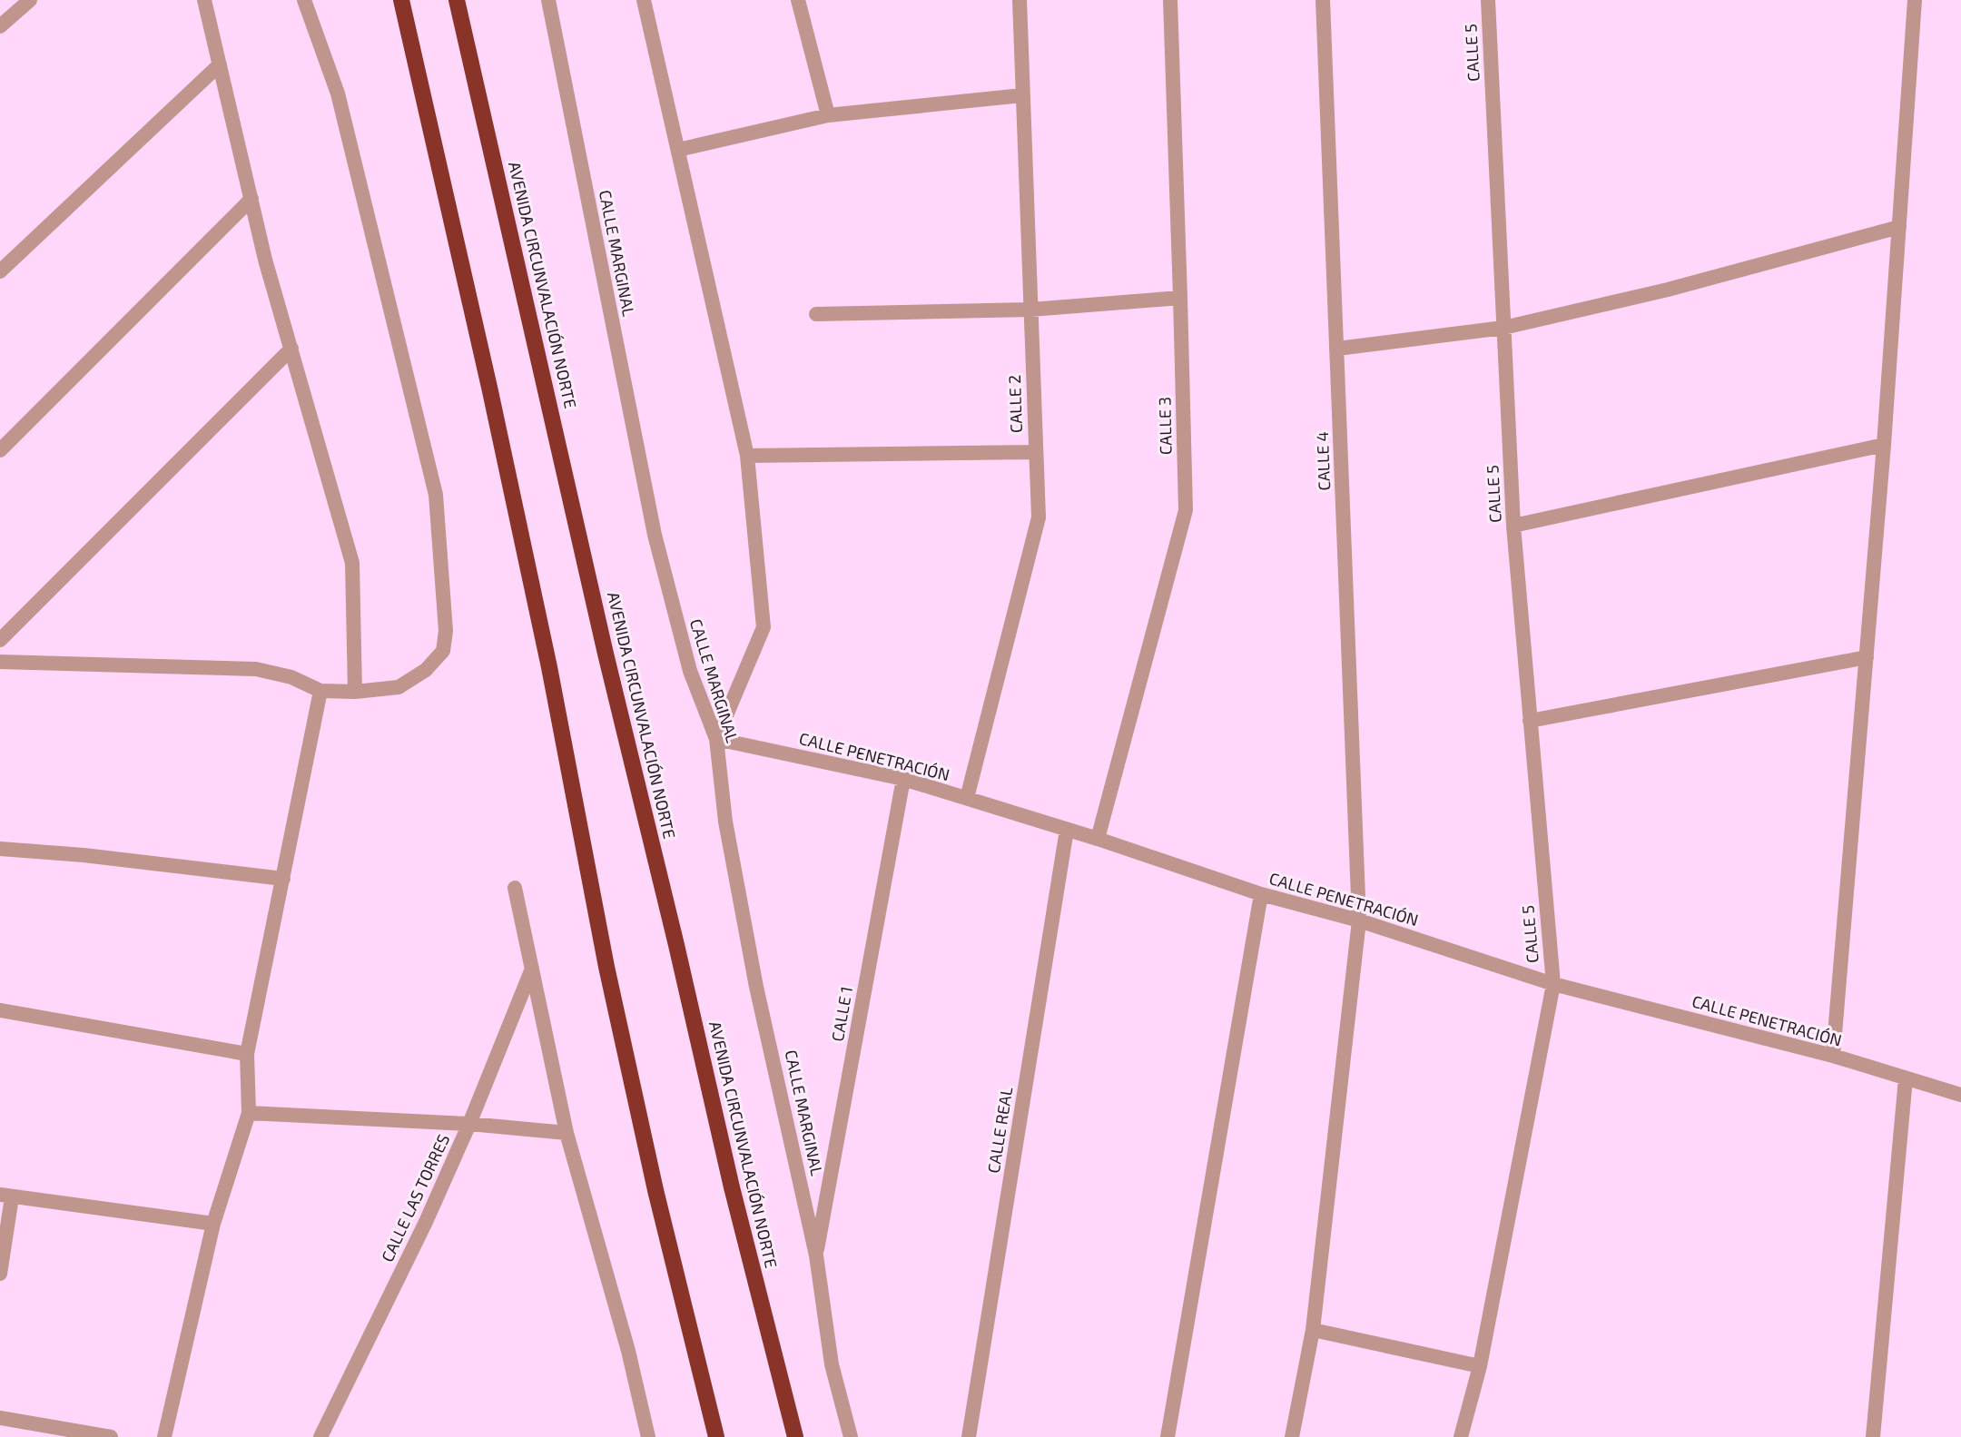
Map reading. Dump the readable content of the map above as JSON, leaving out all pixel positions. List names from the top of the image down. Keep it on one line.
{"streets":{"highway":["AVENIDA CIRCUNVALACIÓN NORTE"],"street":["CALLE 5","CALLE MARGINAL","CALLE 2","CALLE 3","CALLE 4","CALLE PENETRACIÓN","CALLE 1","CALLE REAL","CALLE LAS TORRES"]},"crossings":[["CALLE 5","CALLE PENETRACIÓN"],["CALLE MARGINAL","CALLE PENETRACIÓN"],["CALLE MARGINAL","CALLE 1"],["CALLE 2","CALLE PENETRACIÓN"],["CALLE 3","CALLE PENETRACIÓN"],["CALLE 4","CALLE PENETRACIÓN"],["CALLE PENETRACIÓN","CALLE 1"],["CALLE PENETRACIÓN","CALLE REAL"]]}
